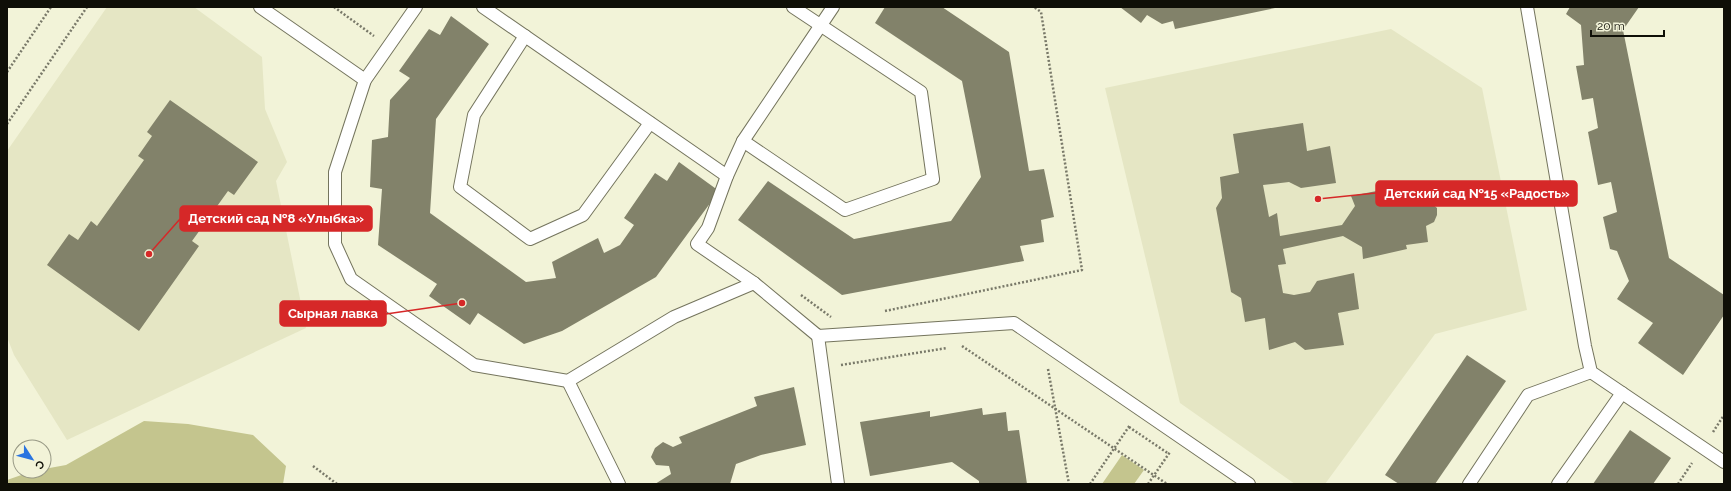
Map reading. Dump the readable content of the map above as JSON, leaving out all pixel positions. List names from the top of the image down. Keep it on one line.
{"places":["Детский сад №15 «Радость»","Детский сад №8 «Улыбка»","Сырная лавка"],"scale_bar":"20 m","north":"bottom right"}
